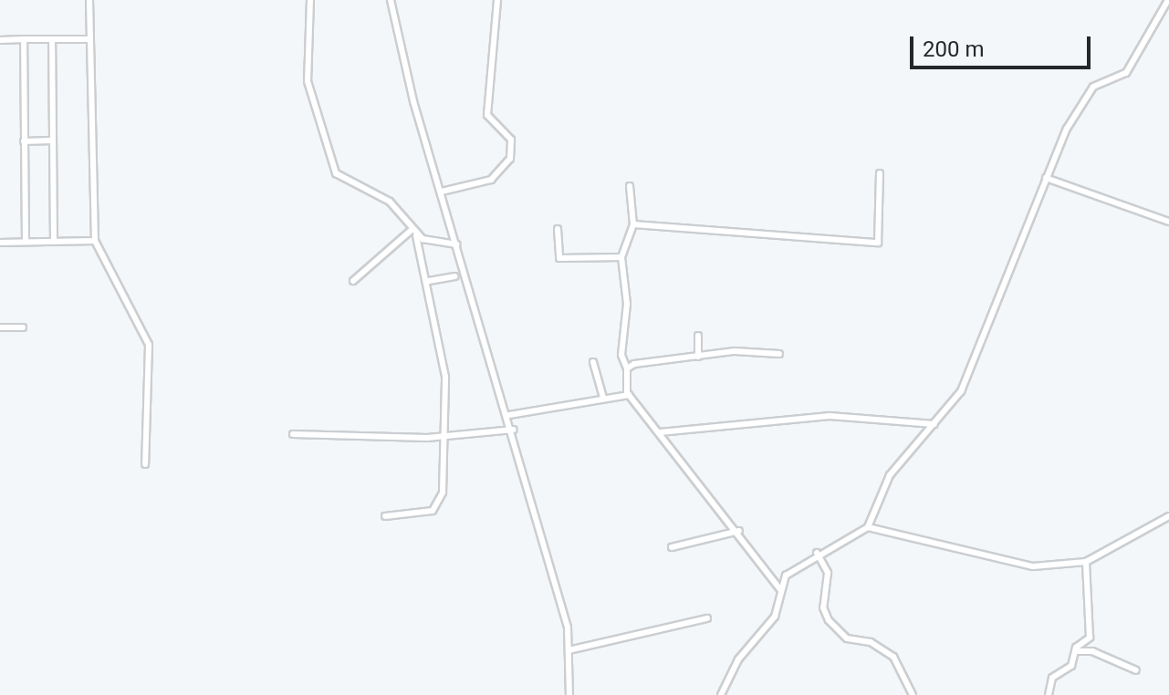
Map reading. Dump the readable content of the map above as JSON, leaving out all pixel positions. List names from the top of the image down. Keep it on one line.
{"scale_bar":"200 m"}
